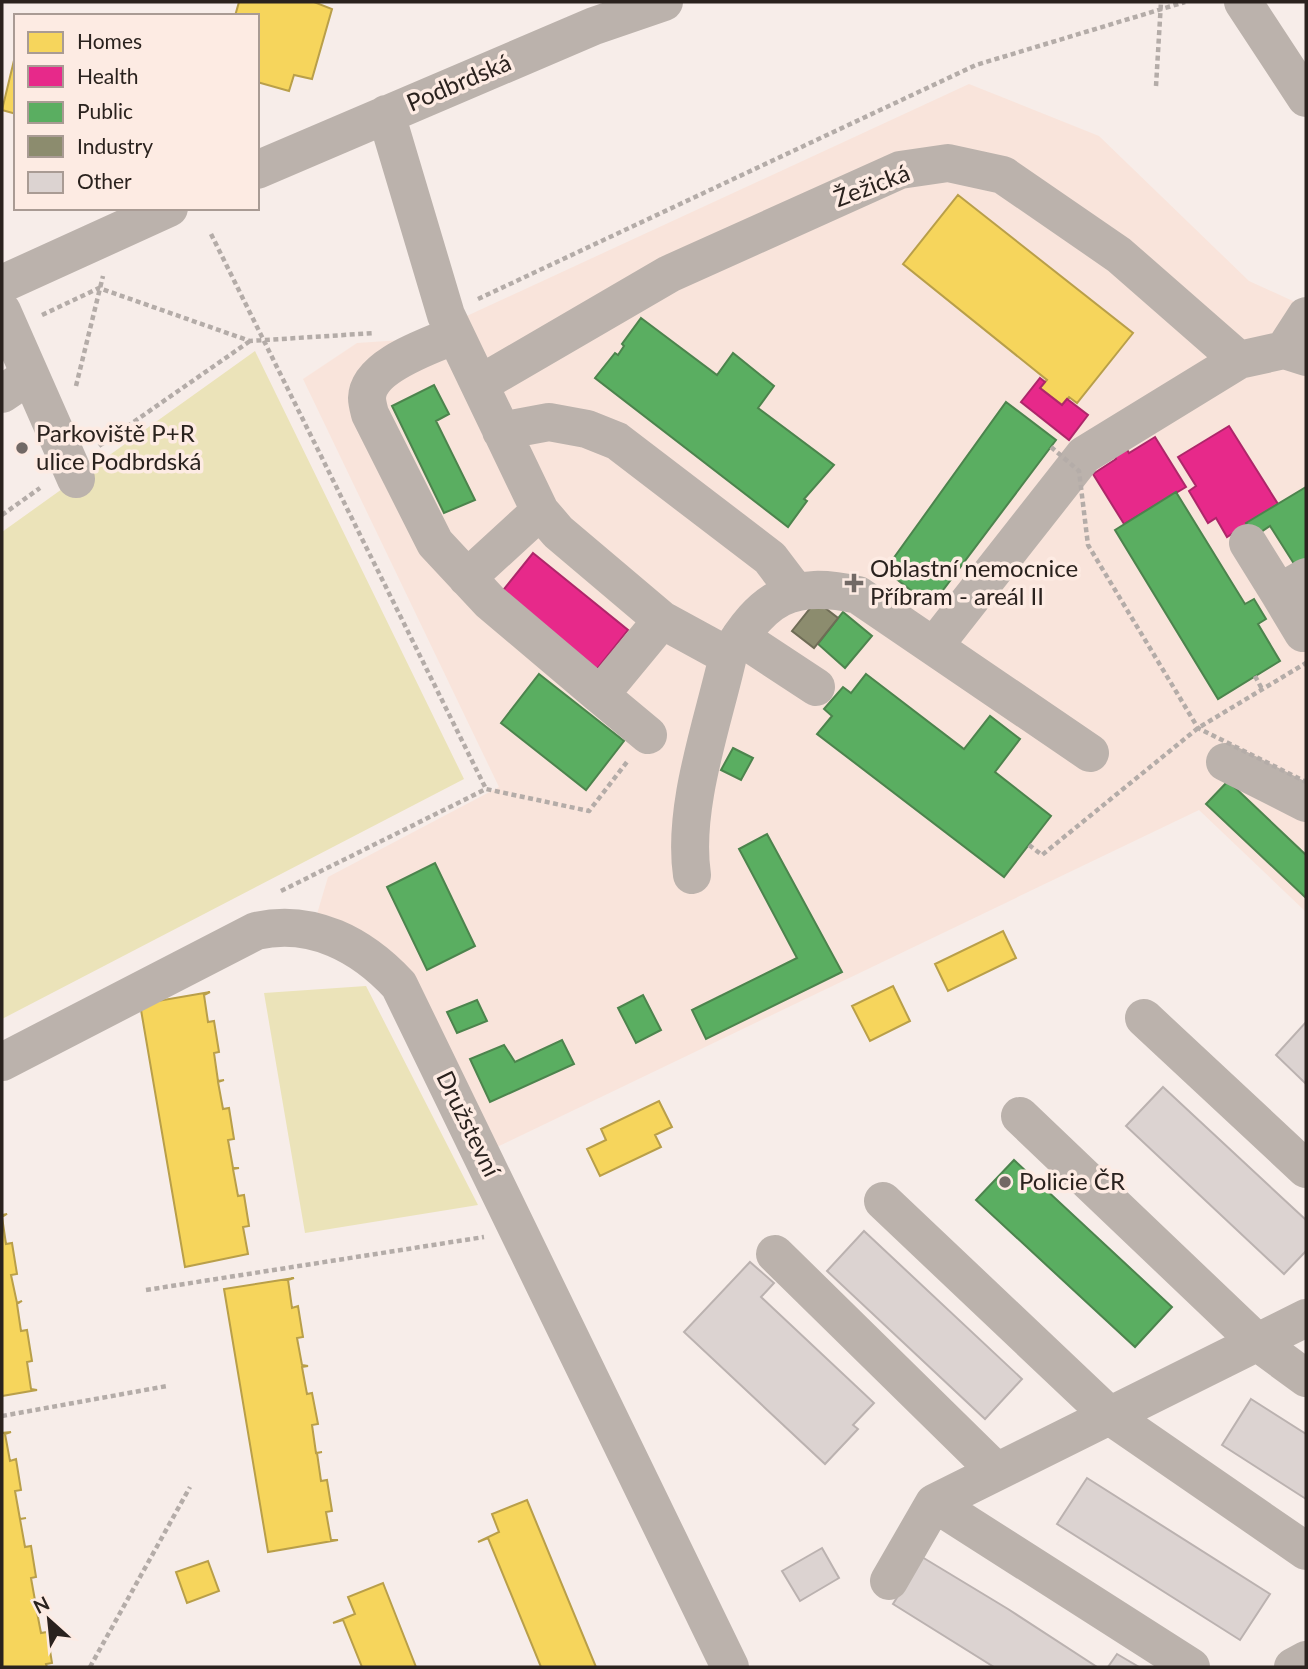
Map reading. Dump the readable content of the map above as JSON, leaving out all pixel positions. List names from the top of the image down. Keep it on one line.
{"streets":{"street":["Podbrdská","Žežická","Družstevní"]},"places":{"other":["Parkoviště P+R ulice Podbrdská","Policie ČR"],"health":["Oblastní nemocnice Příbram - areál II"]},"legend":["Homes","Health","Public","Industry","Other"],"north":"top left"}
